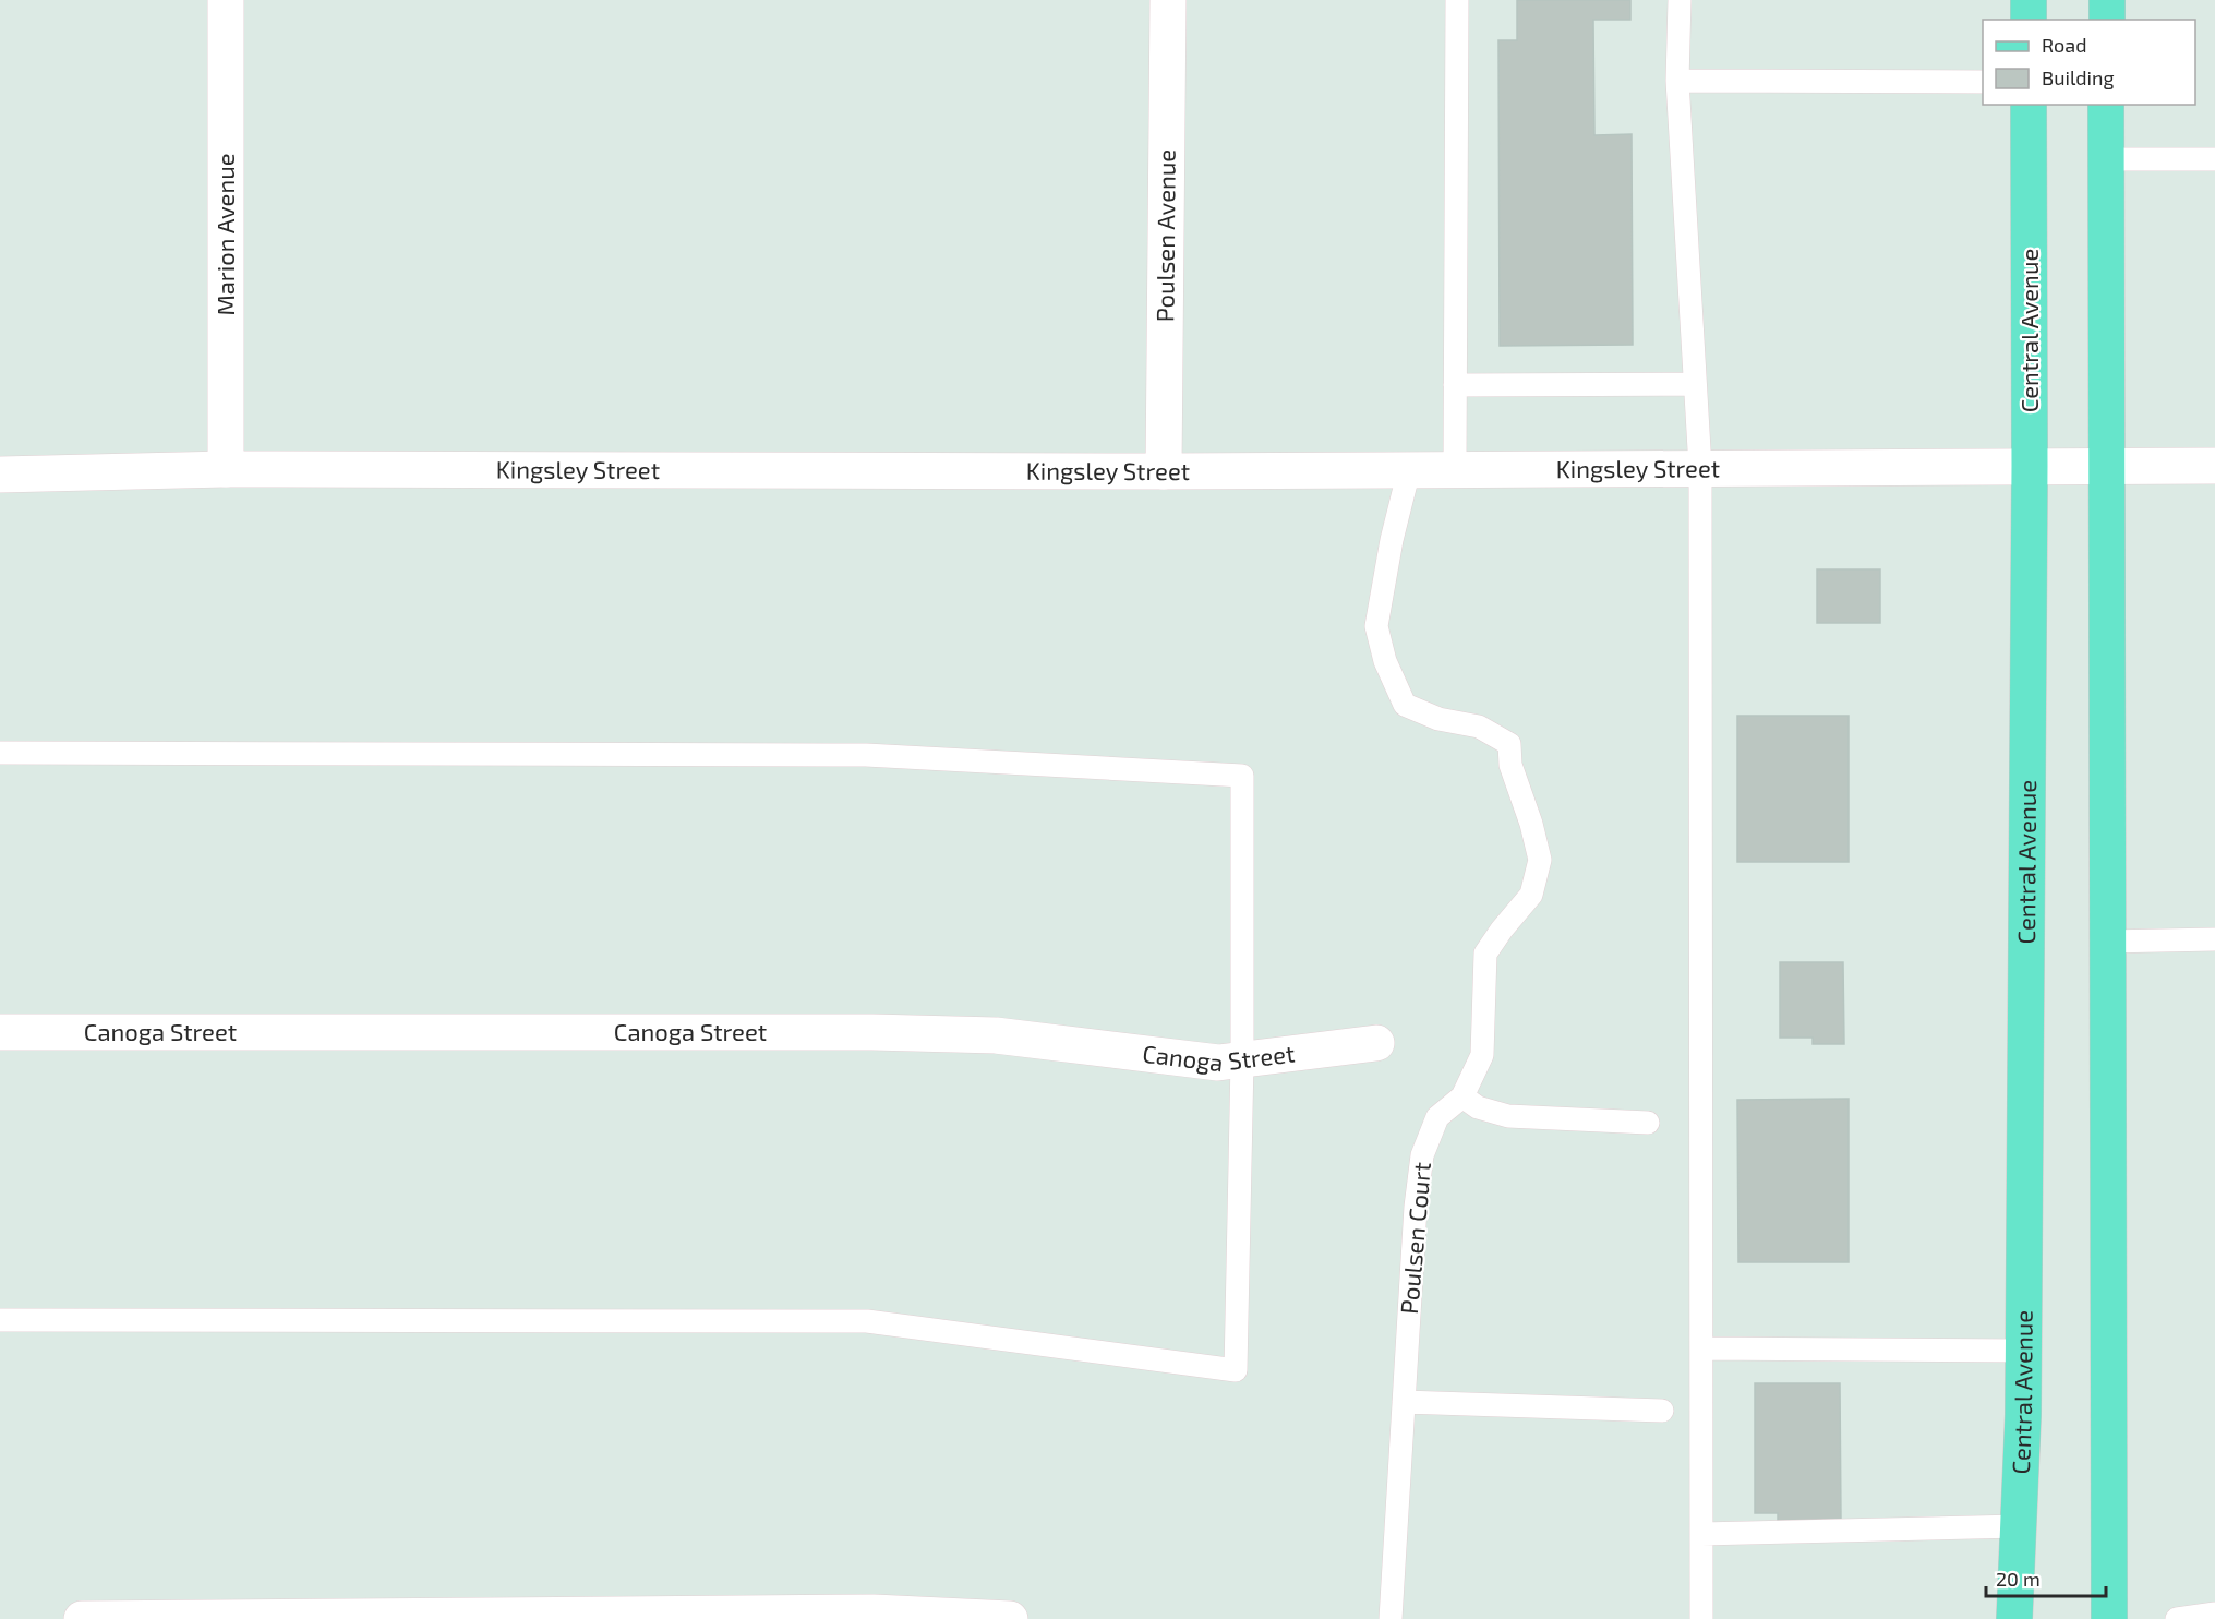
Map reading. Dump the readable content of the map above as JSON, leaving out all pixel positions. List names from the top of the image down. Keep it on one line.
{"streets":{"main road":["Central Avenue"],"street":["Marion Avenue","Poulsen Avenue","Kingsley Street","Canoga Street"],"lane":["Poulsen Court"]},"crossings":[["Marion Avenue","Kingsley Street"],["Poulsen Avenue","Kingsley Street"],["Central Avenue","Kingsley Street"],["Kingsley Street","Poulsen Court"]],"legend":["Road","Building"],"scale_bar":"20 m"}
